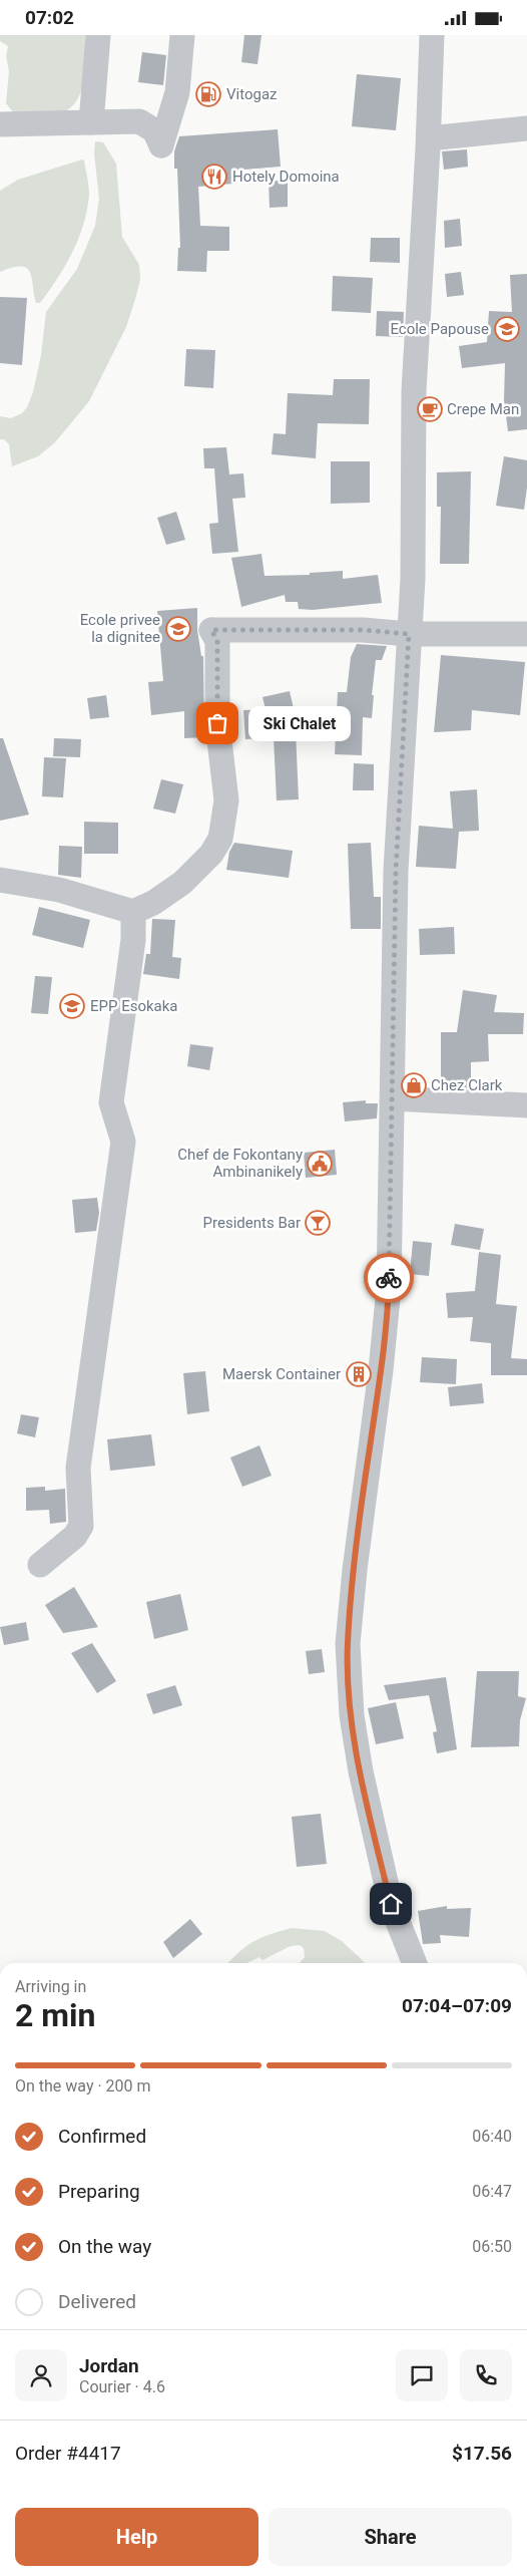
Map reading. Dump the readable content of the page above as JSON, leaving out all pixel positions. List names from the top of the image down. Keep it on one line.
{"places":{"fuel station":["Vitogaz"],"restaurant":["Hotely Domoina"],"school or university":["Ecole Papouse","Ecole privee la dignitee","EPP Esokaka"],"cafe":["Crepe Man"],"other":["Ski Chalet"],"shop":["Chez Clark"],"public building":["Chef de Fokontany Ambinanikely"],"bar":["Presidents Bar"],"building":["Maersk Container"]},"page":{"status":"07:02","bubble":"Ski Chalet","heading":["2 min","Arriving in","07:04–07:09"],"panel":["Jordan","Courier · 4.6","Order #4417","$17.56"],"bar":"On the way · 200 m","list":[["Confirmed","06:40"],["Preparing","06:47"],["On the way","06:50"],"Delivered"],"buttons":["Help","Share"]}}
